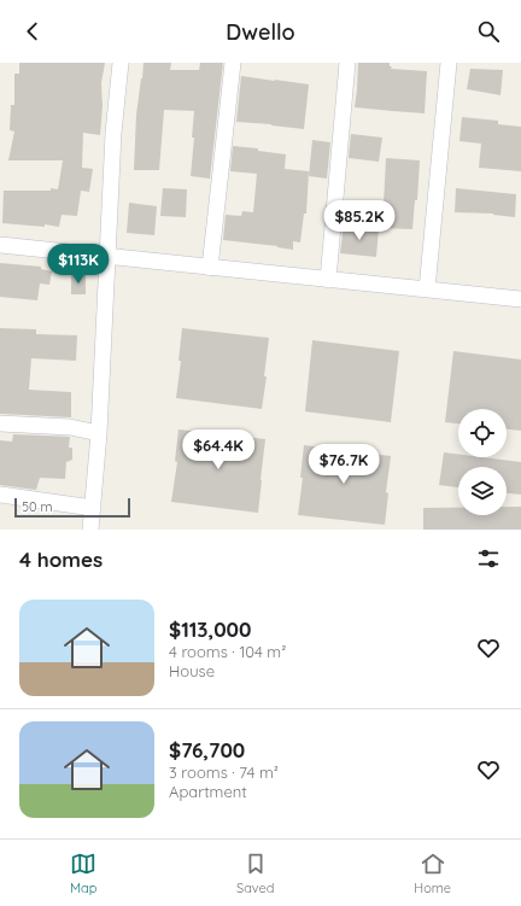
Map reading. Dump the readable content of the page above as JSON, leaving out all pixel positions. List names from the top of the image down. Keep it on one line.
{"scale_bar":"50 m","page":{"header":"Dwello","price":["$85.2K","$113K","$64.4K","$76.7K"],"scale":"50 m","heading":"4 homes","list":[{"name":"$113,000","note":"4 rooms · 104 m² · House"},{"name":"$76,700","note":"3 rooms · 74 m² · Apartment"}],"tabs":["Map","Saved","Home"]}}
